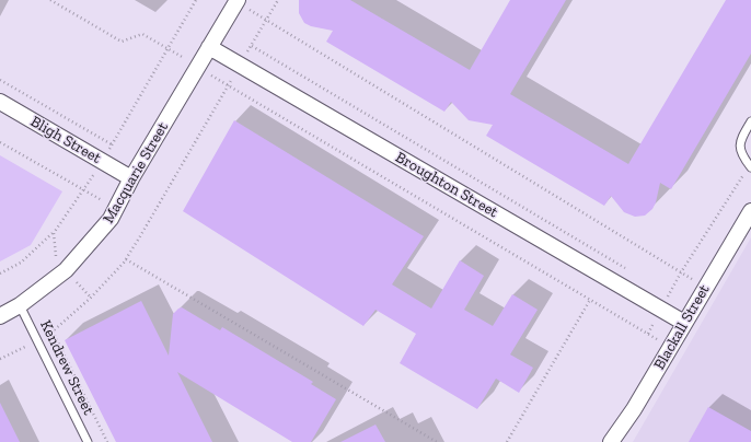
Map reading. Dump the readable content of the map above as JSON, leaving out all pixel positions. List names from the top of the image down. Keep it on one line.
{"streets":{"street":["Bligh Street","Macquarie Street","Broughton Street","Blackall Street"],"lane":["Kendrew Street"]},"crossings":[["Bligh Street","Macquarie Street"],["Macquarie Street","Broughton Street"],["Macquarie Street","Kendrew Street"],["Broughton Street","Blackall Street"]]}
